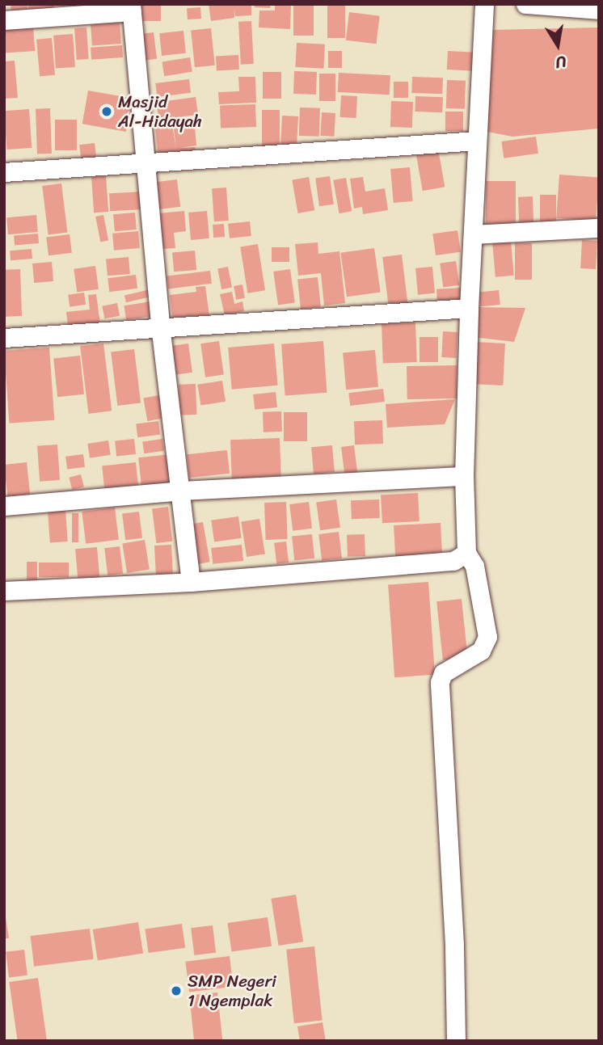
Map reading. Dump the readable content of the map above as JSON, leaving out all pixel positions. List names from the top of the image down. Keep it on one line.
{"places":["Masjid Al-Hidayah","SMP Negeri 1 Ngemplak"],"north":"bottom"}
